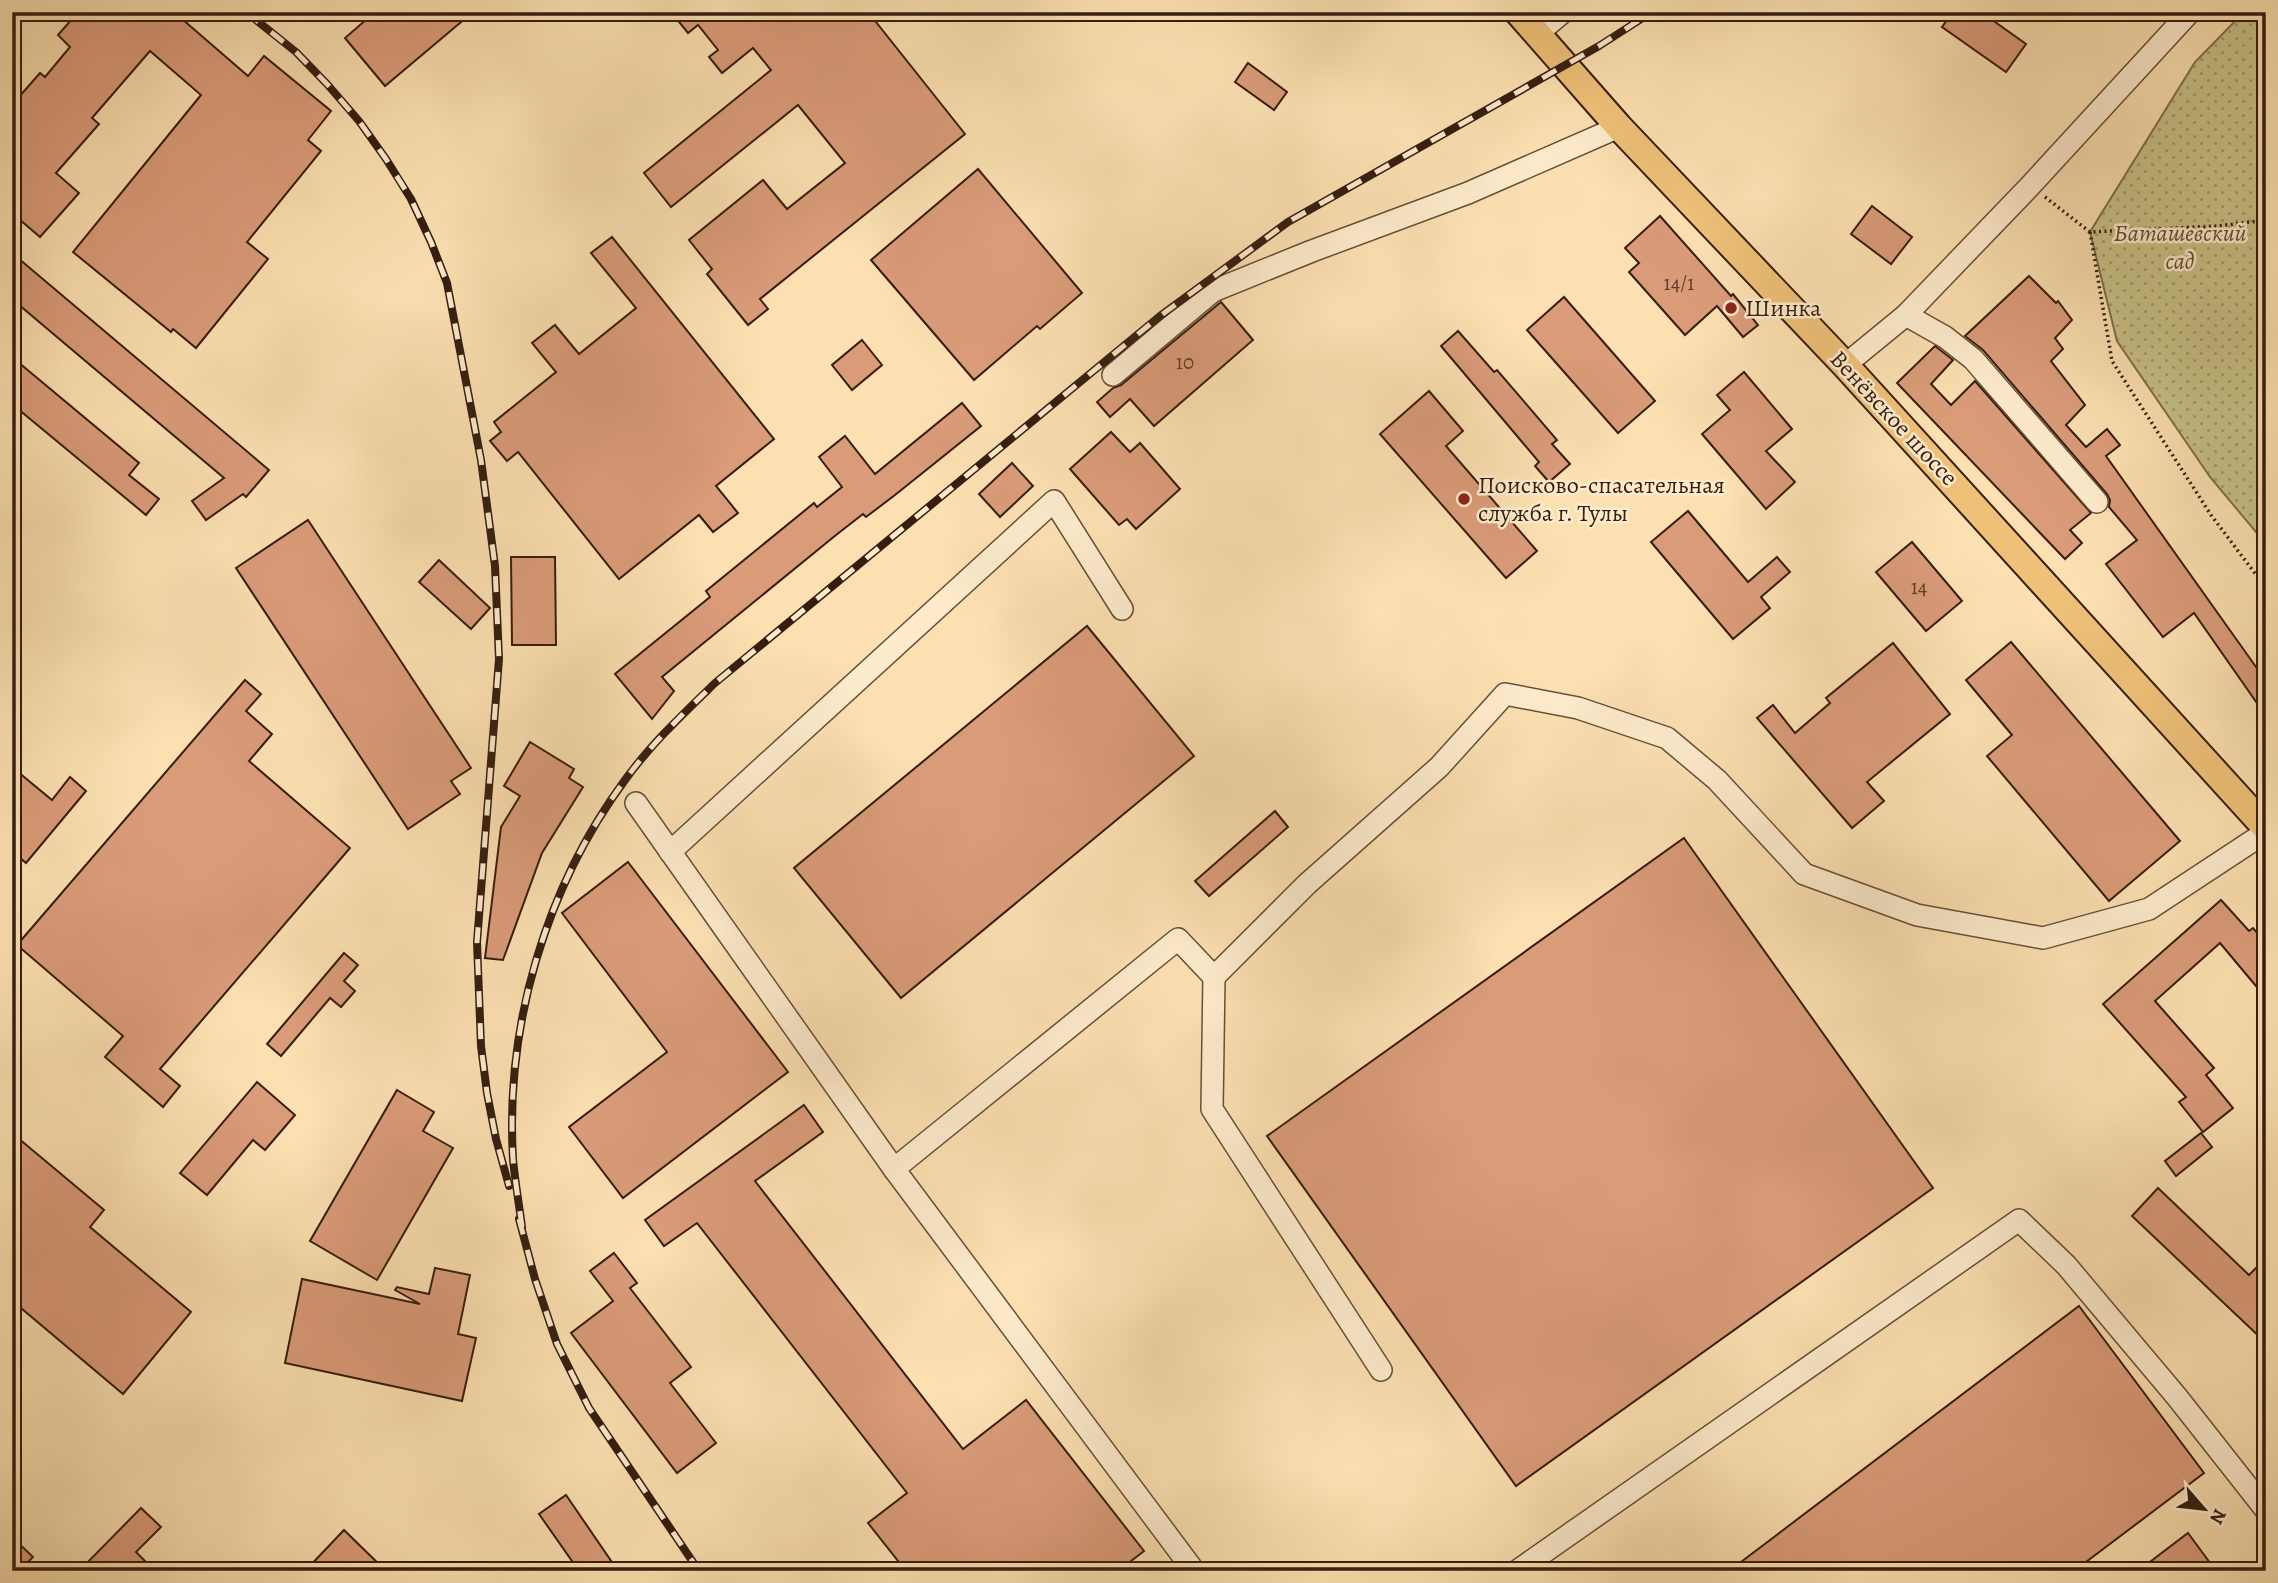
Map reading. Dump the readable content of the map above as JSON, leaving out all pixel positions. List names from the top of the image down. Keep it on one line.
{"streets":{"main road":["Венёвское шоссе"]},"parks":["Баташевский сад"],"places":["Шинка","Поисково-спасательная служба г. Тулы"],"house_numbers":["14/1","10","14"],"north":"bottom right"}
